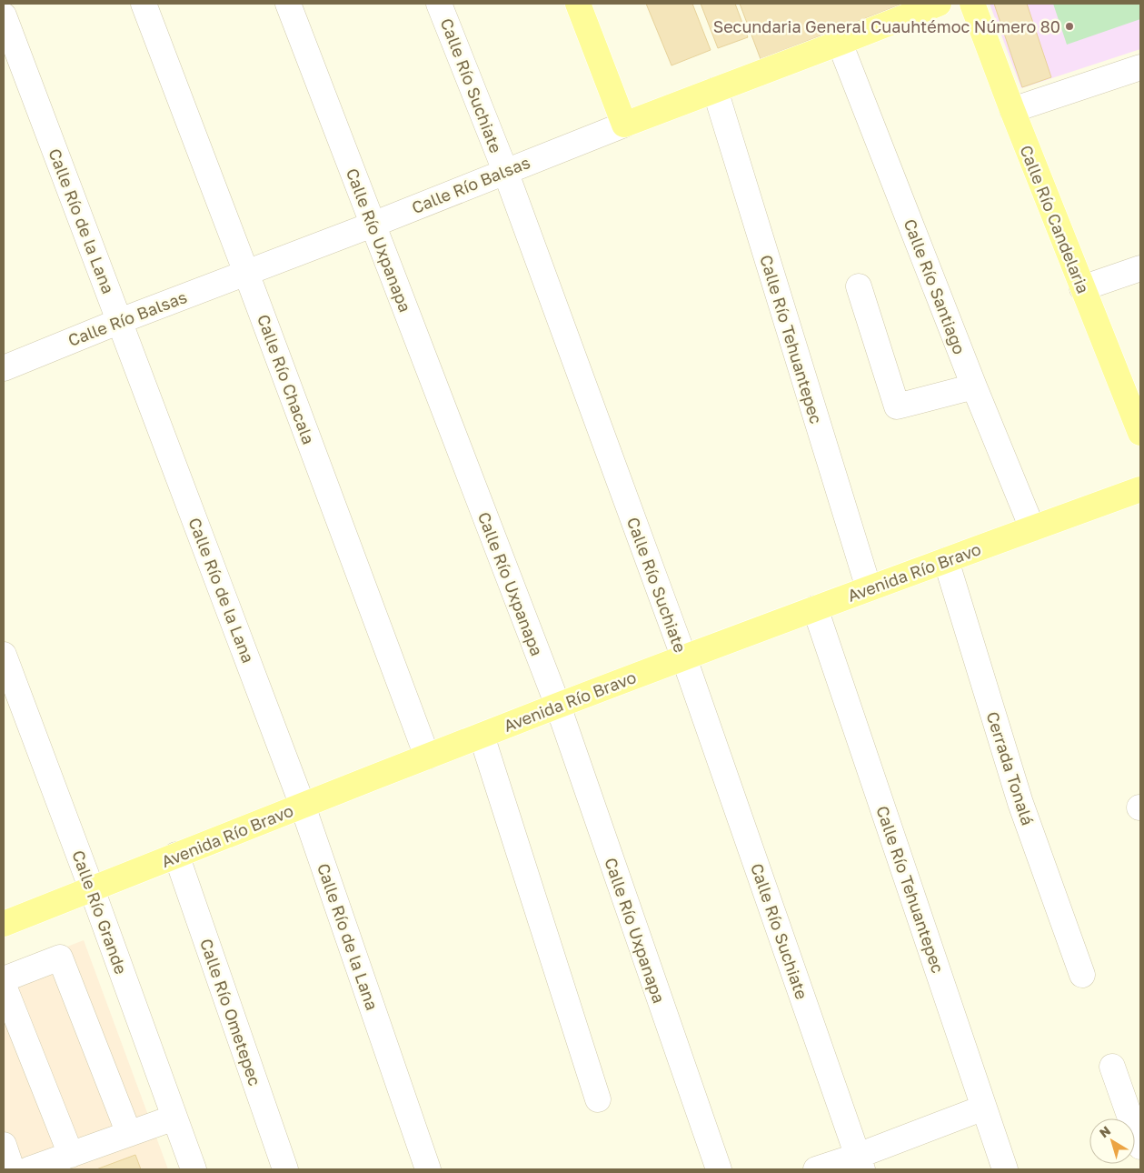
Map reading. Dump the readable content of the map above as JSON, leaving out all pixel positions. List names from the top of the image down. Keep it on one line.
{"streets":{"main road":["Calle Río Balsas","Calle Río Candelaria","Avenida Río Bravo"],"street":["Calle Río Suchiate","Calle Río de la Lana","Calle Río Uxpanapa","Calle Río Santiago","Calle Río Tehuantepec","Calle Río Chacala","Cerrada Tonalá","Calle Río Grande","Calle Río Ometepec"]},"crossings":[["Calle Río Suchiate","Calle Río Balsas"],["Calle Río Suchiate","Avenida Río Bravo"],["Calle Río Balsas","Calle Río de la Lana"],["Calle Río Balsas","Calle Río Uxpanapa"],["Calle Río Balsas","Calle Río Santiago"],["Calle Río Balsas","Calle Río Tehuantepec"],["Calle Río Balsas","Calle Río Chacala"],["Calle Río de la Lana","Avenida Río Bravo"],["Calle Río Uxpanapa","Avenida Río Bravo"],["Calle Río Santiago","Avenida Río Bravo"],["Calle Río Tehuantepec","Avenida Río Bravo"],["Calle Río Chacala","Avenida Río Bravo"],["Avenida Río Bravo","Cerrada Tonalá"],["Avenida Río Bravo","Calle Río Grande"],["Avenida Río Bravo","Calle Río Ometepec"]],"places":["Secundaria General Cuauhtémoc Número 80"],"north":"top left"}
